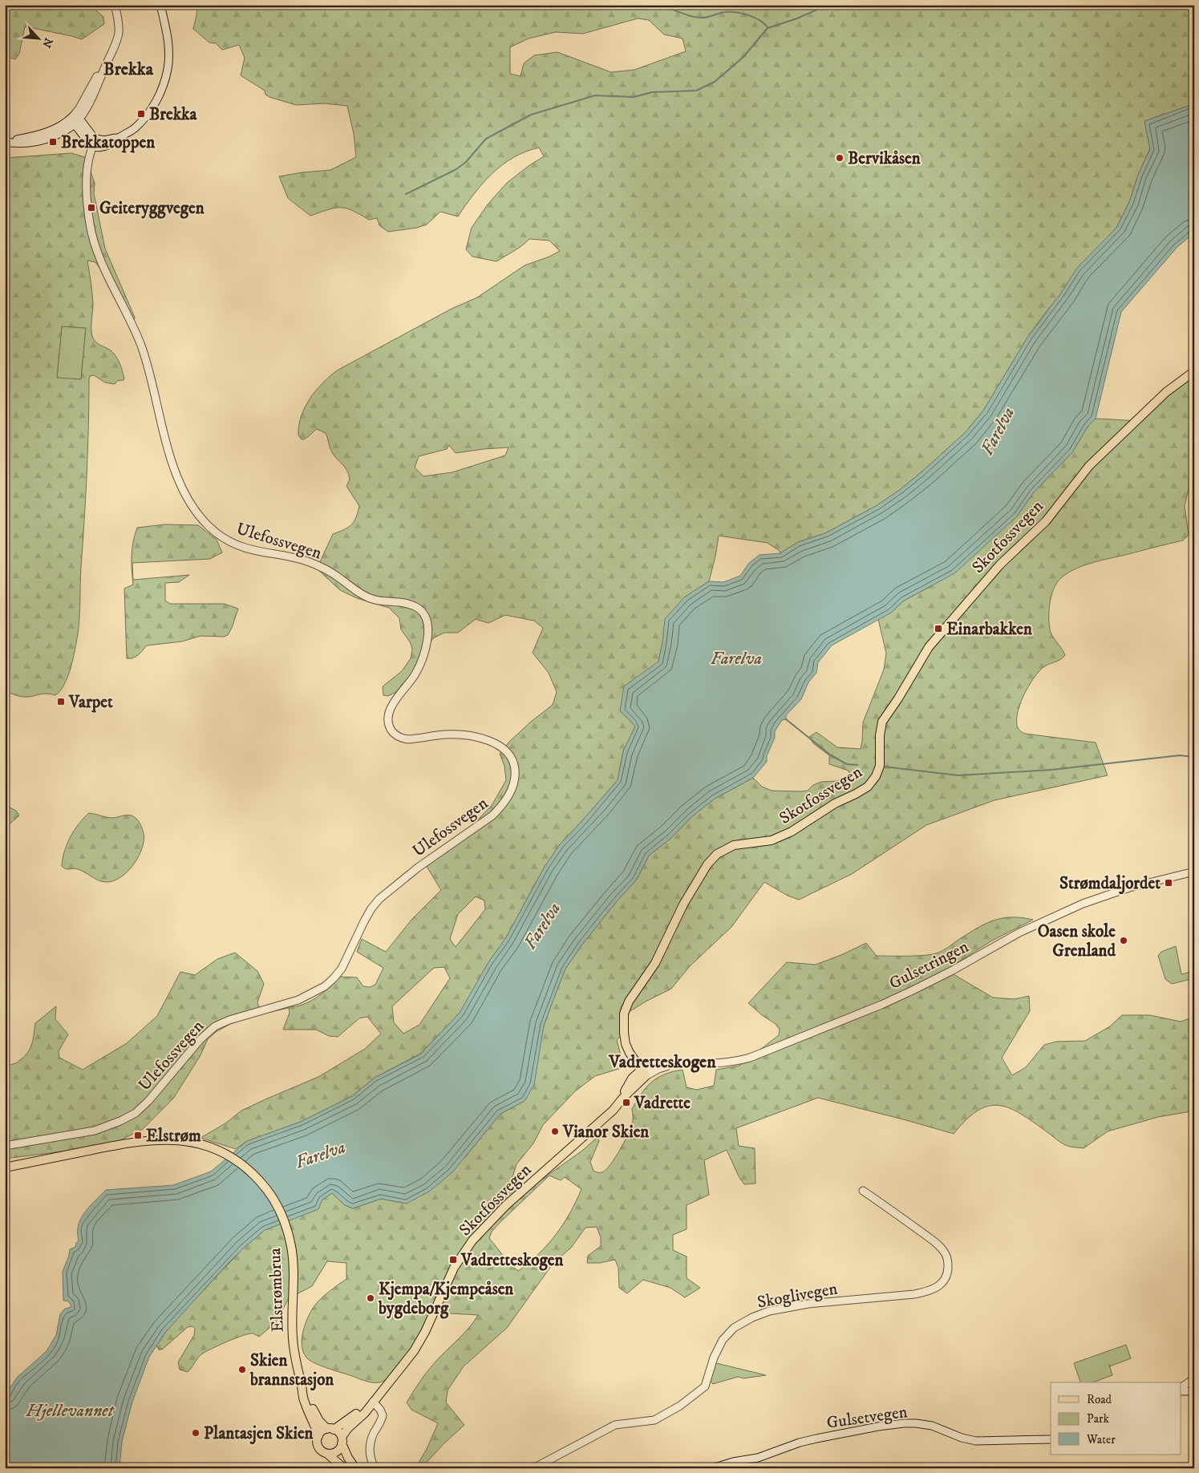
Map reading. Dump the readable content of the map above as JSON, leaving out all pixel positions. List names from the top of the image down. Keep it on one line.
{"streets":{"main road":["Skotfossvegen","Elstrømbrua"],"street":["Ulefossvegen","Gulsetringen","Skoglivegen","Gulsetvegen"]},"crossings":[["Skotfossvegen","Gulsetringen"],["Skotfossvegen","Elstrømbrua"]],"districts":["Brekka","Vadretteskogen"],"water":["Farelva","Hjellevannet"],"places":{"transit":["Brekka","Brekkatoppen","Geiteryggvegen","Einarbakken","Varpet","Strømdaljordet","Vadrette","Elstrøm","Vadretteskogen"],"other":["Bervikåsen","Oasen skole Grenland","Vianor Skien","Kjempa/Kjempeåsen bygdeborg","Skien brannstasjon","Plantasjen Skien"]},"legend":["Road","Park","Water"],"north":"bottom right"}
